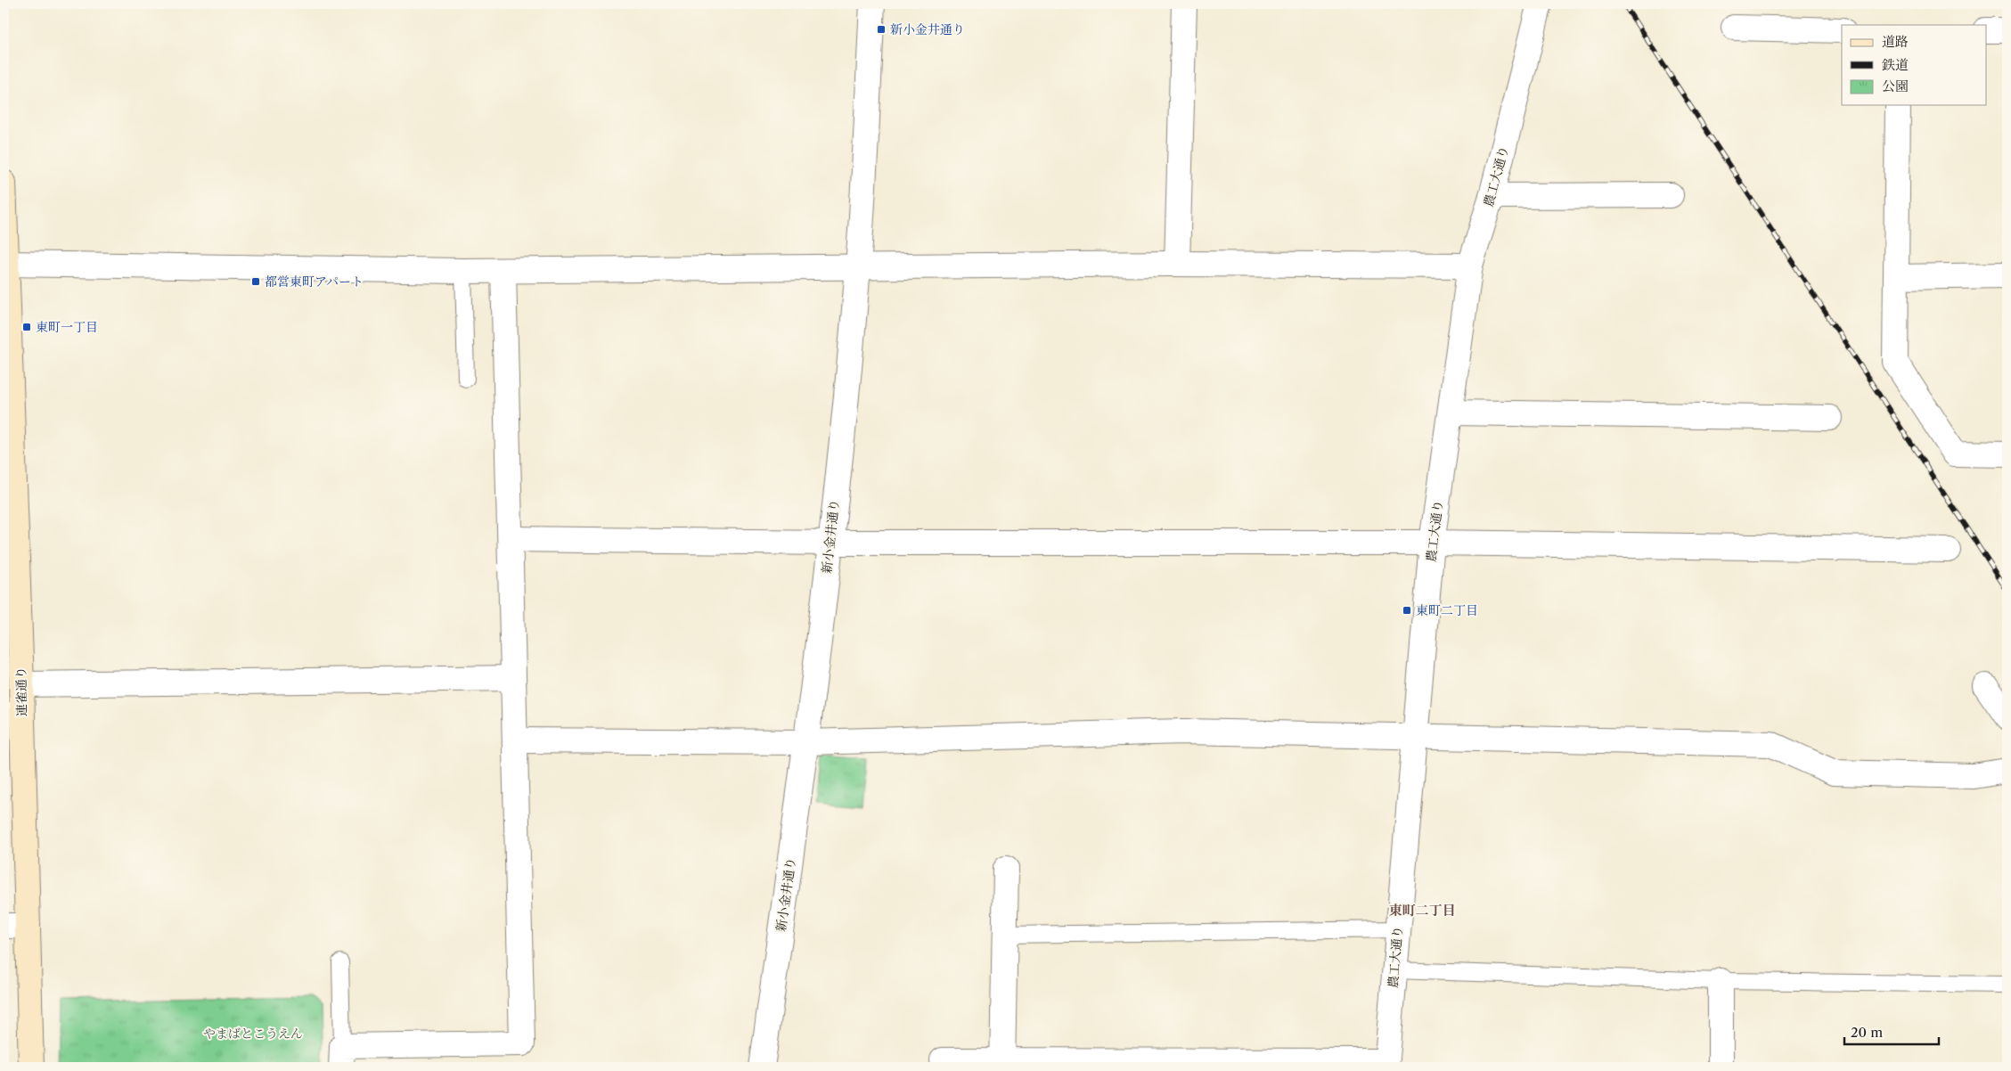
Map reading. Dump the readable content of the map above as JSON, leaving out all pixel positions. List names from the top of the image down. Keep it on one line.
{"streets":{"main road":["連雀通り"],"street":["農工大通り","新小金井通り"]},"districts":["東町二丁目"],"parks":["やまばとこうえん"],"places":{"transit":["新小金井通り","都営東町アパート","東町一丁目","東町二丁目"]},"legend":["道路","鉄道","公園"],"scale_bar":"20 m"}
